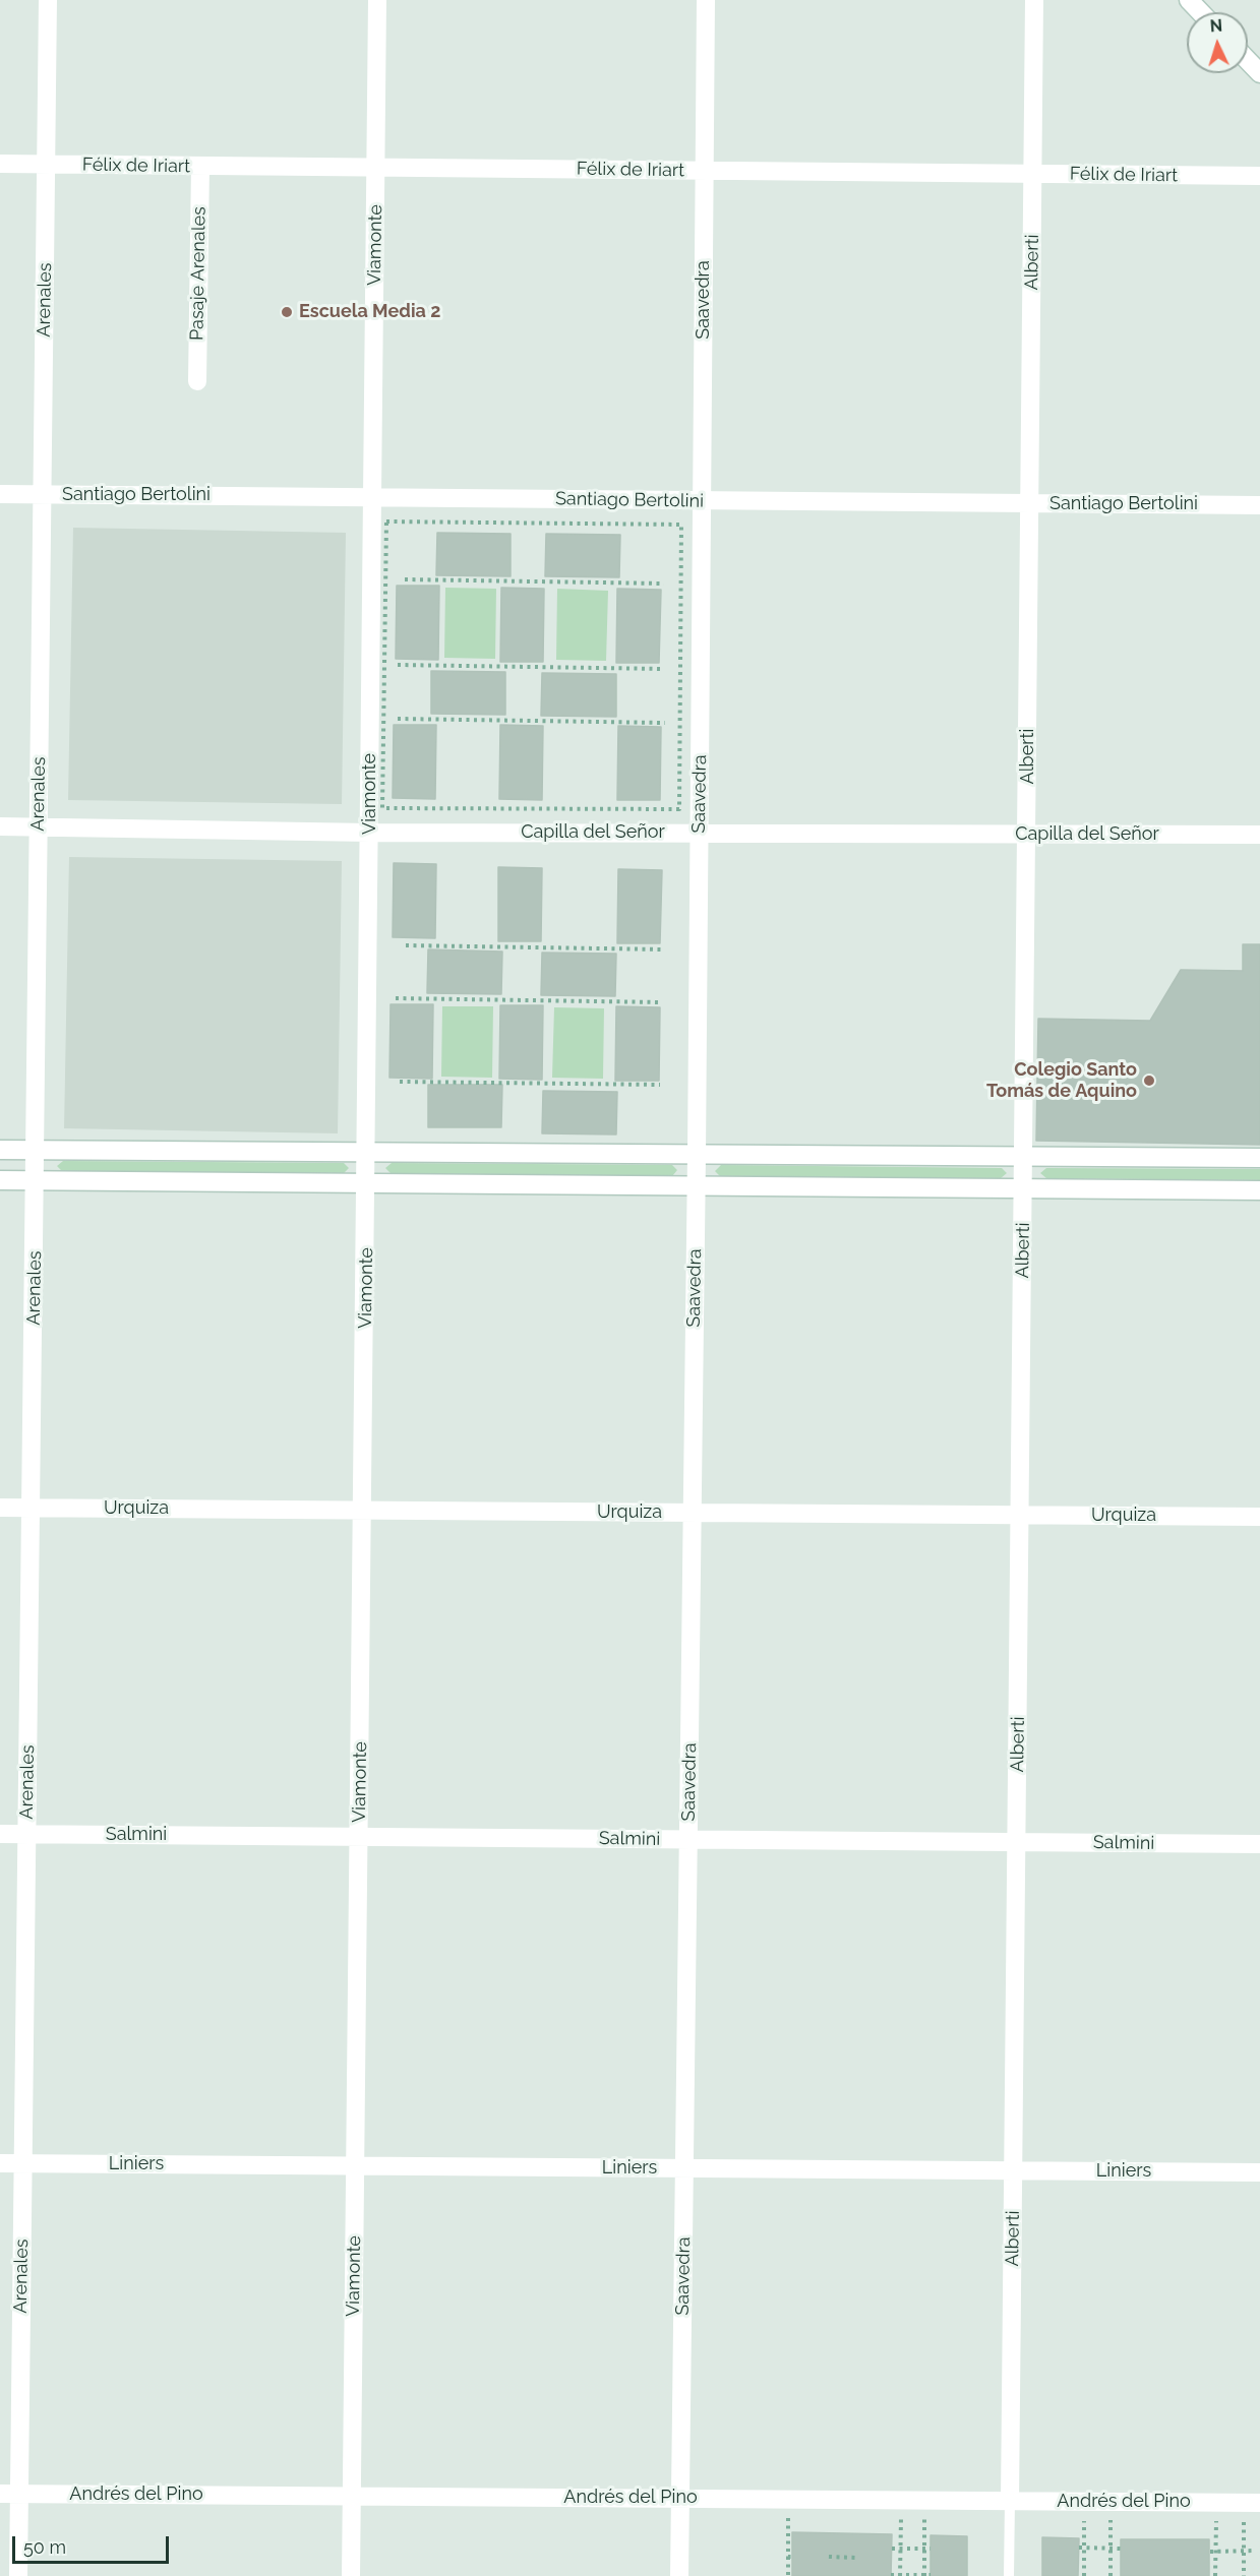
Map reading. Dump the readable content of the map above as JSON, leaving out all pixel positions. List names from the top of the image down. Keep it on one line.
{"streets":{"street":["Félix de Iriart","Viamonte","Alberti","Pasaje Arenales","Arenales","Saavedra","Santiago Bertolini","Capilla del Señor","Urquiza","Salmini","Liniers","Andrés del Pino"]},"crossings":[["Félix de Iriart","Viamonte"],["Félix de Iriart","Alberti"],["Félix de Iriart","Pasaje Arenales"],["Félix de Iriart","Arenales"],["Félix de Iriart","Saavedra"],["Viamonte","Santiago Bertolini"],["Viamonte","Capilla del Señor"],["Viamonte","Urquiza"],["Viamonte","Salmini"],["Viamonte","Liniers"],["Viamonte","Andrés del Pino"],["Alberti","Santiago Bertolini"],["Alberti","Capilla del Señor"],["Alberti","Urquiza"],["Alberti","Salmini"],["Alberti","Liniers"],["Alberti","Andrés del Pino"],["Arenales","Santiago Bertolini"],["Arenales","Capilla del Señor"],["Arenales","Urquiza"],["Arenales","Salmini"],["Arenales","Liniers"],["Arenales","Andrés del Pino"],["Saavedra","Santiago Bertolini"],["Saavedra","Capilla del Señor"],["Saavedra","Urquiza"],["Saavedra","Salmini"],["Saavedra","Liniers"],["Saavedra","Andrés del Pino"]],"places":["Escuela Media 2","Colegio Santo Tomás de Aquino"],"scale_bar":"50 m","north":"top"}
